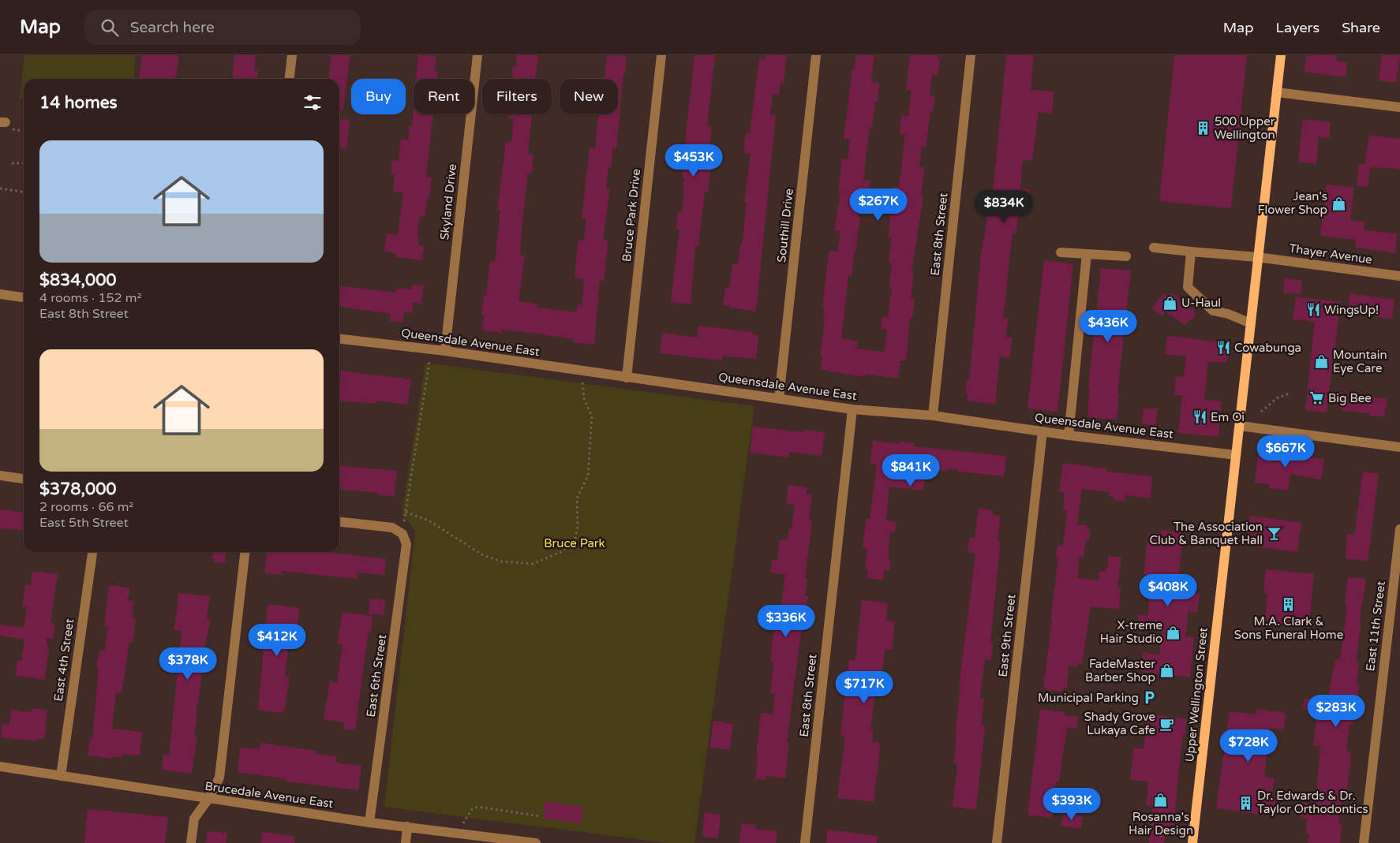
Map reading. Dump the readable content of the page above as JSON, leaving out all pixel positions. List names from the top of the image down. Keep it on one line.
{"streets":{"main road":["Upper Wellington Street"],"street":["Skyland Drive","Bruce Park Drive","Southill Drive","East 8th Street","Thayer Avenue","Queensdale Avenue East","East 11th Street","East 9th Street","East 4th Street","East 6th Street","Brucedale Avenue East"]},"crossings":[["Skyland Drive","Queensdale Avenue East"],["Bruce Park Drive","Queensdale Avenue East"],["Southill Drive","Queensdale Avenue East"],["East 8th Street","Queensdale Avenue East"],["Thayer Avenue","Upper Wellington Street"],["Queensdale Avenue East","East 9th Street"],["Queensdale Avenue East","Upper Wellington Street"],["East 4th Street","Brucedale Avenue East"],["East 6th Street","Brucedale Avenue East"]],"parks":["Bruce Park"],"places":{"building":["500 Upper Wellington","M.A. Clark & Sons Funeral Home","Dr. Edwards & Dr. Taylor Orthodontics"],"shop":["Jean's Flower Shop","U-Haul","Mountain Eye Care","X-treme Hair Studio","FadeMaster Barber Shop","Rosanna's Hair Design"],"restaurant":["WingsUp!","Cowabunga","Em Oi"],"supermarket":["Big Bee"],"bar":["The Association Club & Banquet Hall"],"parking":["Municipal Parking"],"cafe":["Shady Grove Lukaya Cafe"]},"page":{"header":"Map","search":"Search here","nav":["Map","Layers","Share"],"chip":["Buy","Rent","Filters","New"],"heading":"14 homes","list":[{"name":"$834,000","note":"4 rooms · 152 m² · East 8th Street"},{"name":"$378,000","note":"2 rooms · 66 m² · East 5th Street"}],"price":["$453K","$267K","$834K","$436K","$667K","$841K","$408K","$336K","$412K","$378K","$717K","$283K","$728K","$393K"]}}
